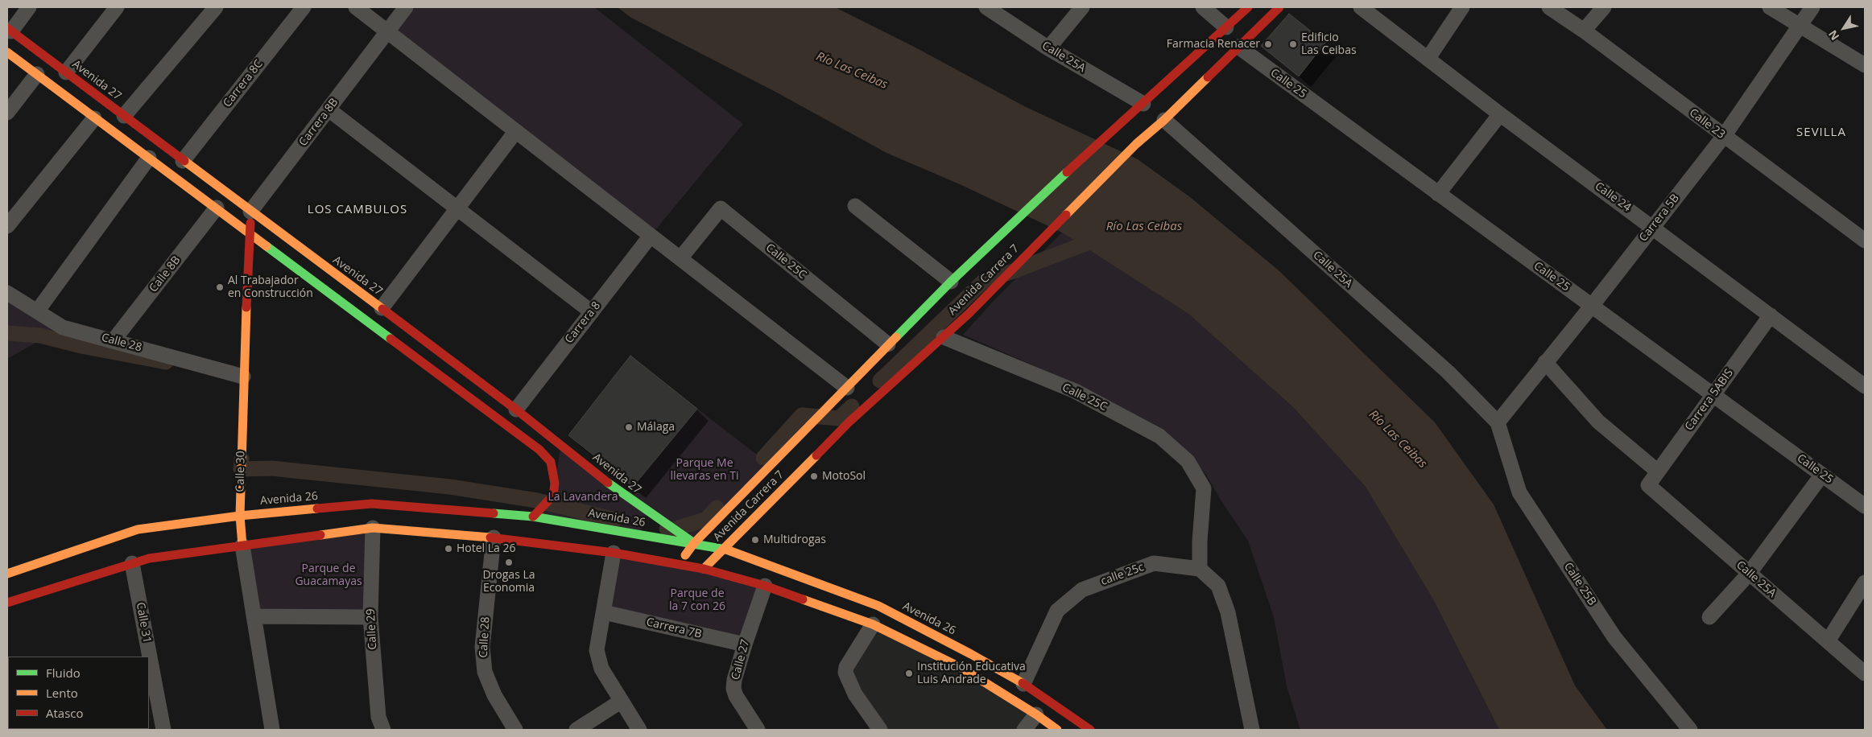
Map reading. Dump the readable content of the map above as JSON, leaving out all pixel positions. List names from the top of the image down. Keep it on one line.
{"streets":{"main road":["Avenida 27","Avenida Carrera 7","Calle 30","Avenida 26"],"street":["Calle 25A","Carrera 8C","Calle 25","Carrera 8B","Calle 23","Calle 24","Carrera 5B","Calle 25C","Calle 8B","Carrera 8","Calle 28","Carrera 5ABIS","calle 25c","Calle 25B","Calle 31","Carrera 7B","Calle 29","Calle 27"]},"crossings":[["Calle 25A","Carrera 5B"],["Calle 25A","Avenida Carrera 7"],["Calle 25A","Carrera 5ABIS"],["Calle 25A","Calle 25B"],["Avenida 27","Carrera 8C"],["Avenida 27","Carrera 8B"],["Avenida 27","Avenida Carrera 7"],["Avenida 27","Carrera 8"],["Avenida 27","Calle 30"],["Avenida 27","Avenida 26"],["Calle 25","Carrera 5B"],["Calle 25","Avenida Carrera 7"],["Calle 25","Carrera 5ABIS"],["Carrera 8B","Calle 30"],["Calle 23","Carrera 5B"],["Calle 24","Carrera 5B"],["Calle 24","Carrera 5ABIS"],["Carrera 5B","Calle 25B"],["Calle 25C","Avenida Carrera 7"],["Calle 25C","calle 25c"],["Calle 8B","Calle 28"],["Avenida Carrera 7","Avenida 26"],["Calle 28","Calle 30"],["Calle 30","Avenida 26"],["Avenida 26","calle 25c"],["Carrera 7B","Calle 27"]],"districts":["SEVILLA","LOS CAMBULOS"],"water":["Río Las Ceibas"],"parks":["Parque Me llevaras en Ti","La Lavandera","Parque de Guacamayas","Parque de la 7 con 26"],"places":["Farmacia Renacer","Edificio Las Ceibas","Al Trabajador en Construcción","Málaga","MotoSol","Multidrogas","Hotel La 26","Drogas La Economia","Institución Educativa Luis Andrade"],"legend":["Fluido","Lento","Atasco"],"north":"bottom left"}
